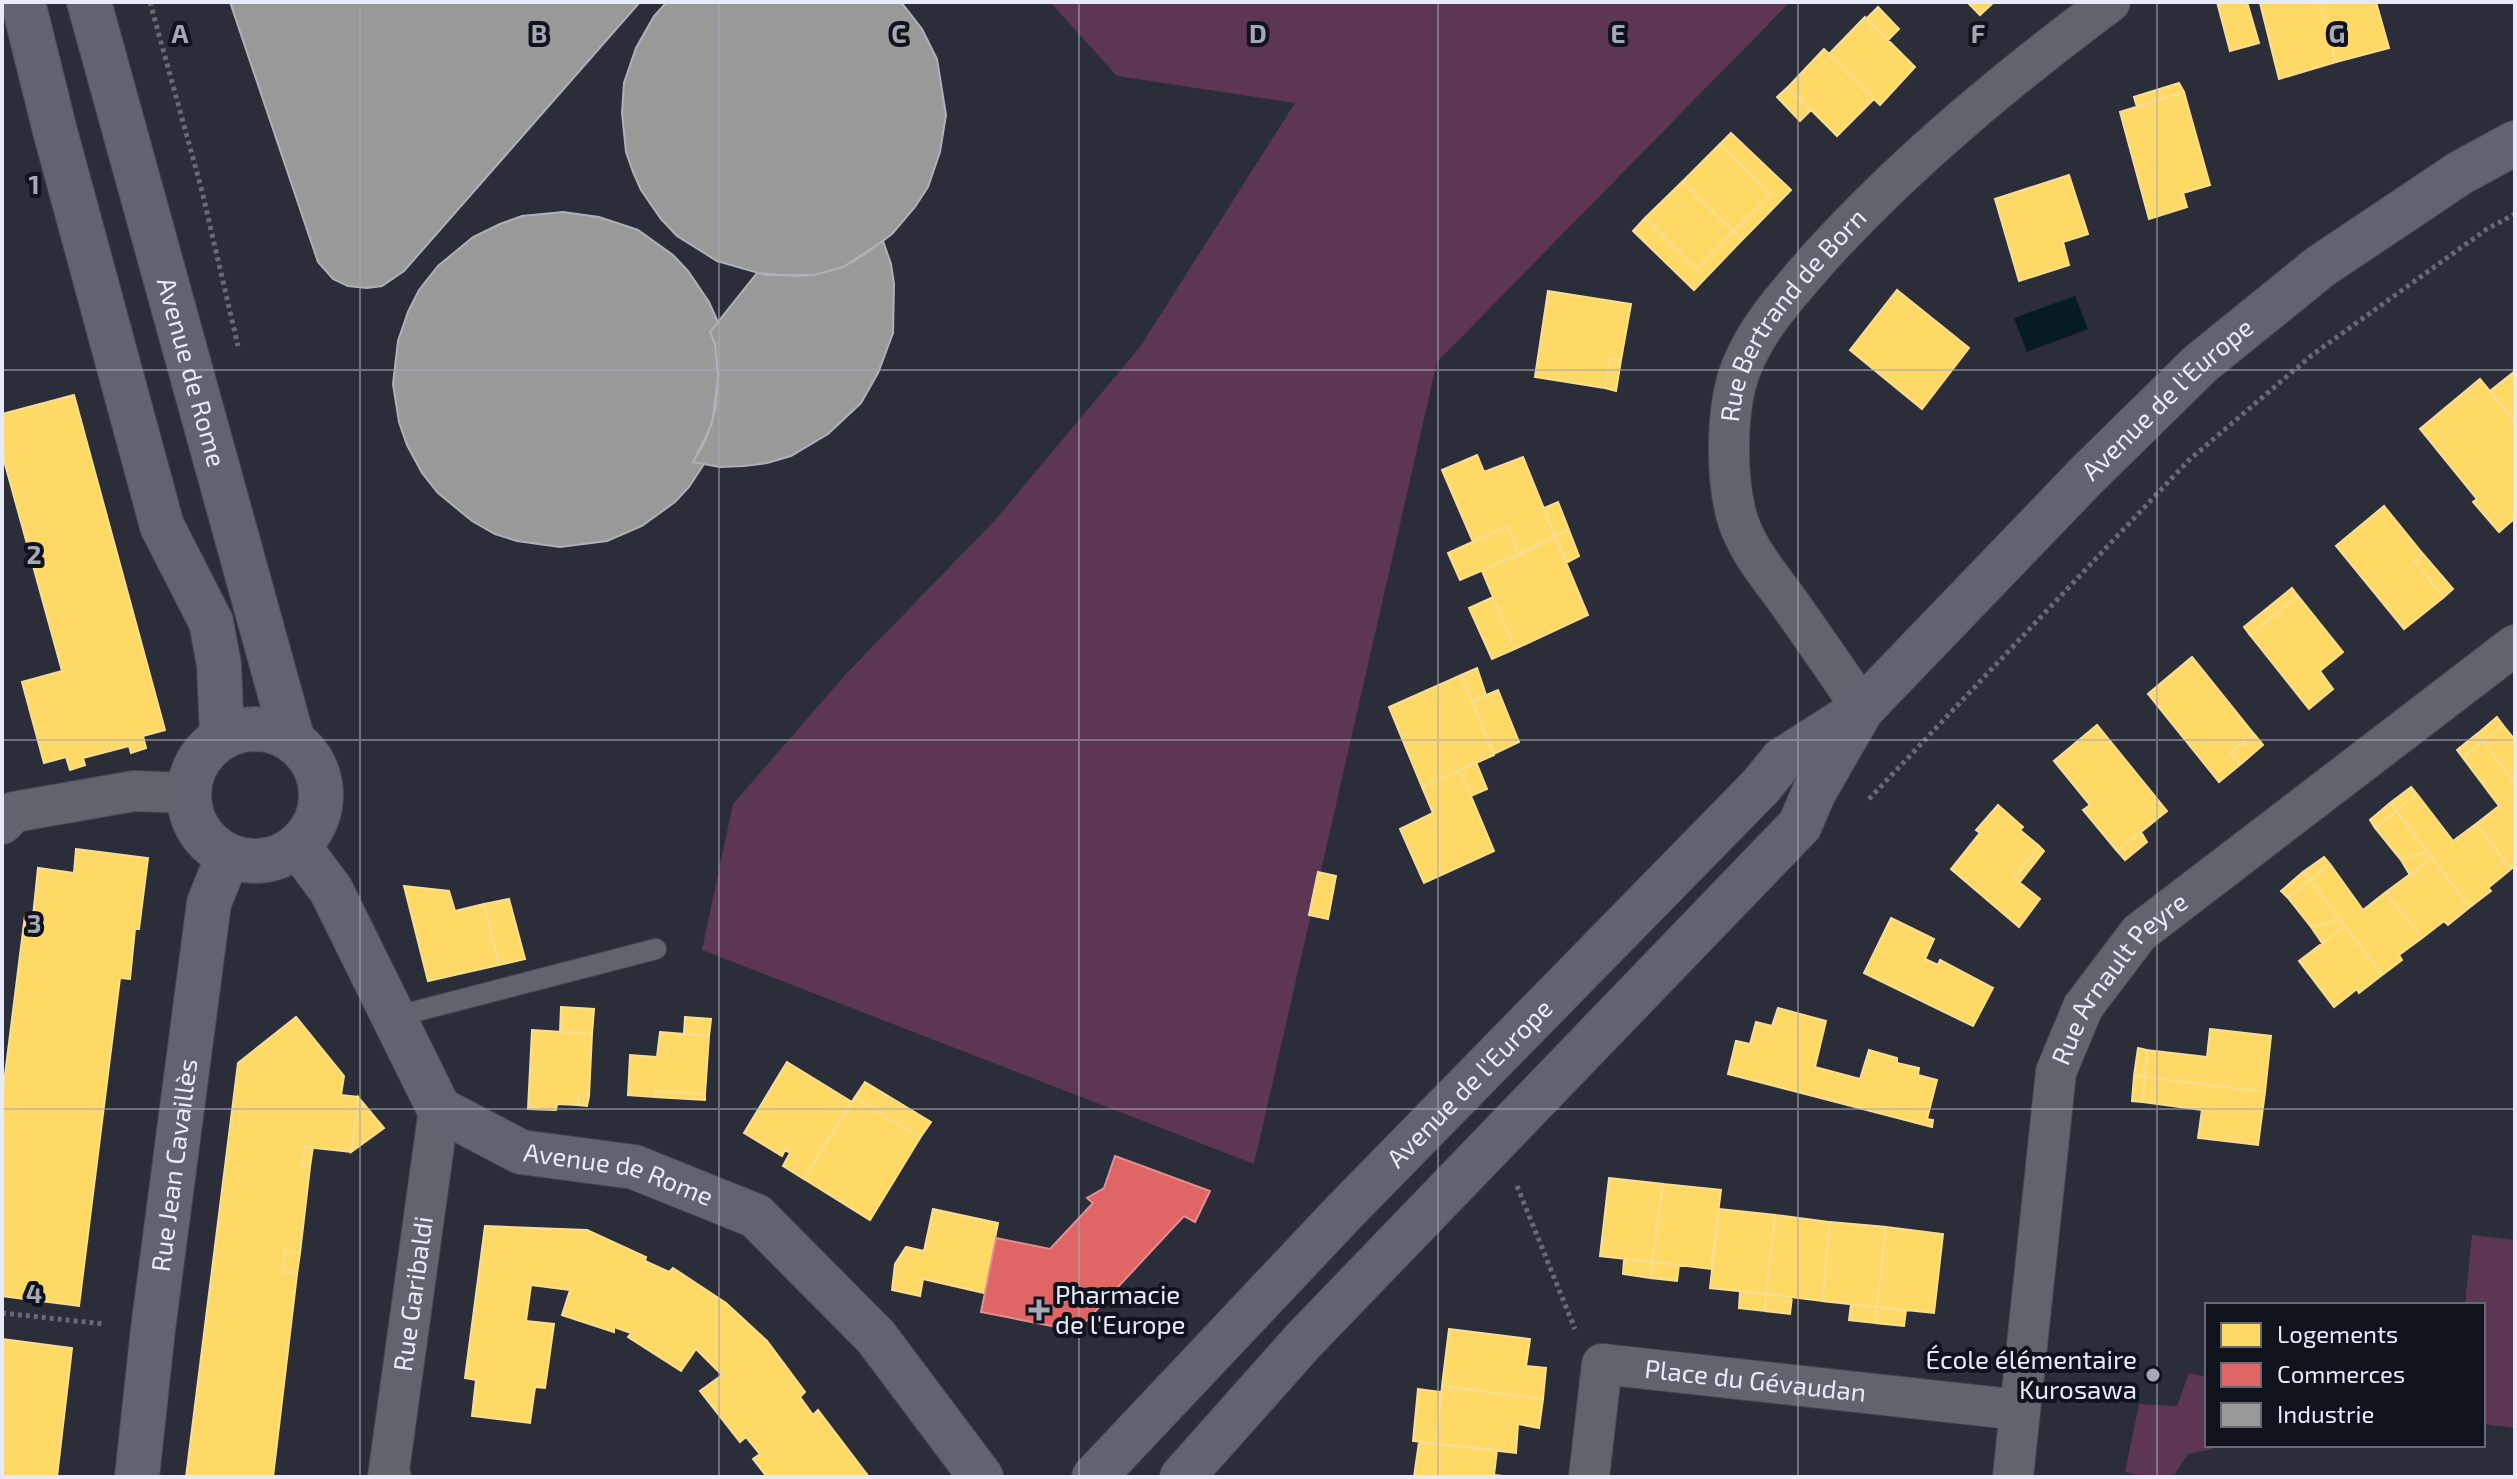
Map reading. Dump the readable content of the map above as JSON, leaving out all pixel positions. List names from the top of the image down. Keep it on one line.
{"streets":{"main road":["Avenue de Rome","Avenue de l'Europe","Rue Jean Cavaillès"],"street":["Rue Bertrand de Born","Rue Arnault Peyre","Rue Garibaldi","Place du Gévaudan"]},"crossings":[["Rue Bertrand de Born","Avenue de l'Europe"],["Avenue de Rome","Rue Jean Cavaillès"],["Avenue de Rome","Rue Garibaldi"],["Rue Arnault Peyre","Place du Gévaudan"]],"places":{"health":["Pharmacie de l'Europe"],"other":["École élémentaire Kurosawa"]},"legend":["Logements","Commerces","Industrie"],"grid":{"columns":["A","B","C","D","E","F","G"],"rows":["1","2","3","4"]}}
